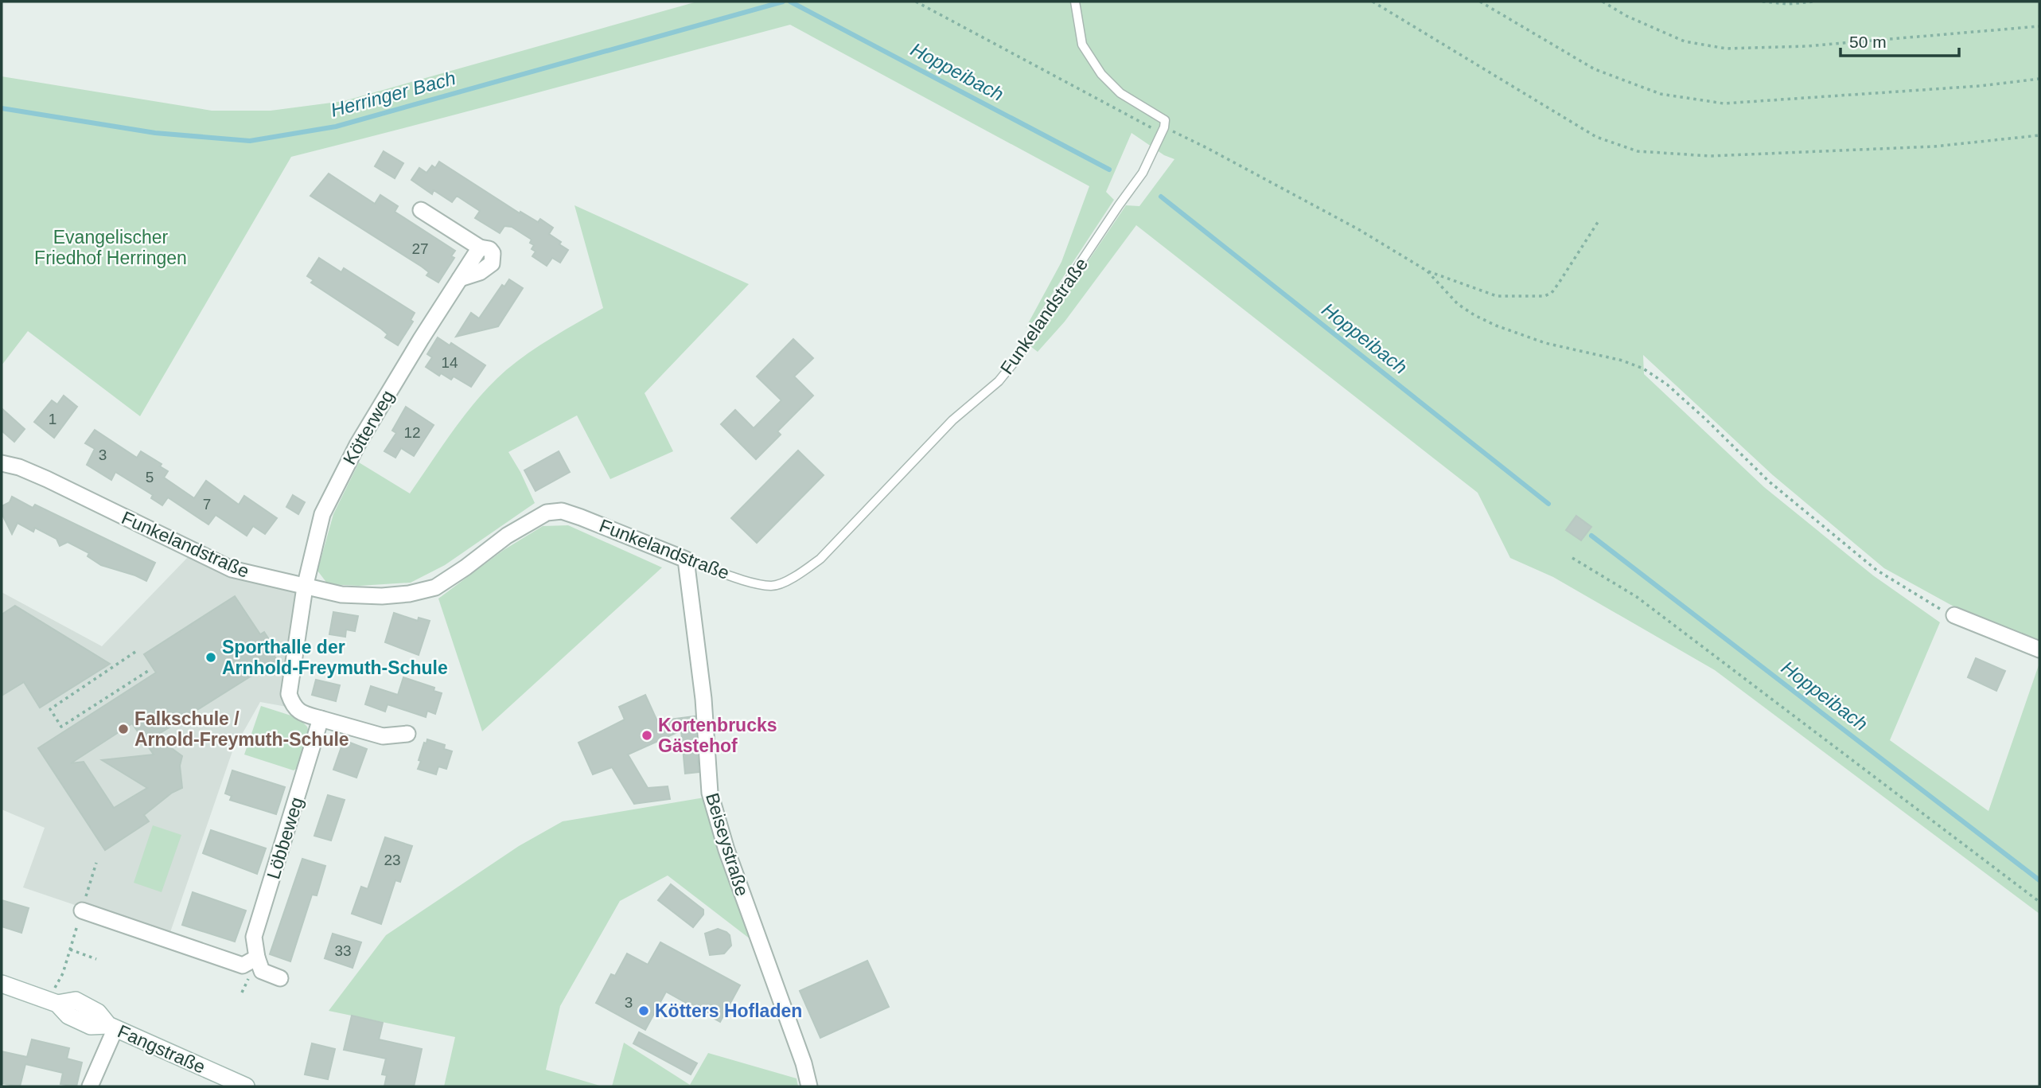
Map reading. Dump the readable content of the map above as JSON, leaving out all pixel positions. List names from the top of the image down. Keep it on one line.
{"streets":{"main road":["Fangstraße"],"street":["Funkelandstraße","Kötterweg","Löbbeweg","Beiseystraße"]},"crossings":[["Funkelandstraße","Kötterweg"],["Funkelandstraße","Beiseystraße"]],"water":["Hoppeibach","Herringer Bach"],"parks":["Evangelischer Friedhof Herringen"],"places":["Sporthalle der Arnhold-Freymuth-Schule","Falkschule / Arnold-Freymuth-Schule","Kortenbrucks Gästehof","Kötters Hofladen"],"house_numbers":["27","14","1","12","3","5","7","23","33","3"],"scale_bar":"50 m"}
